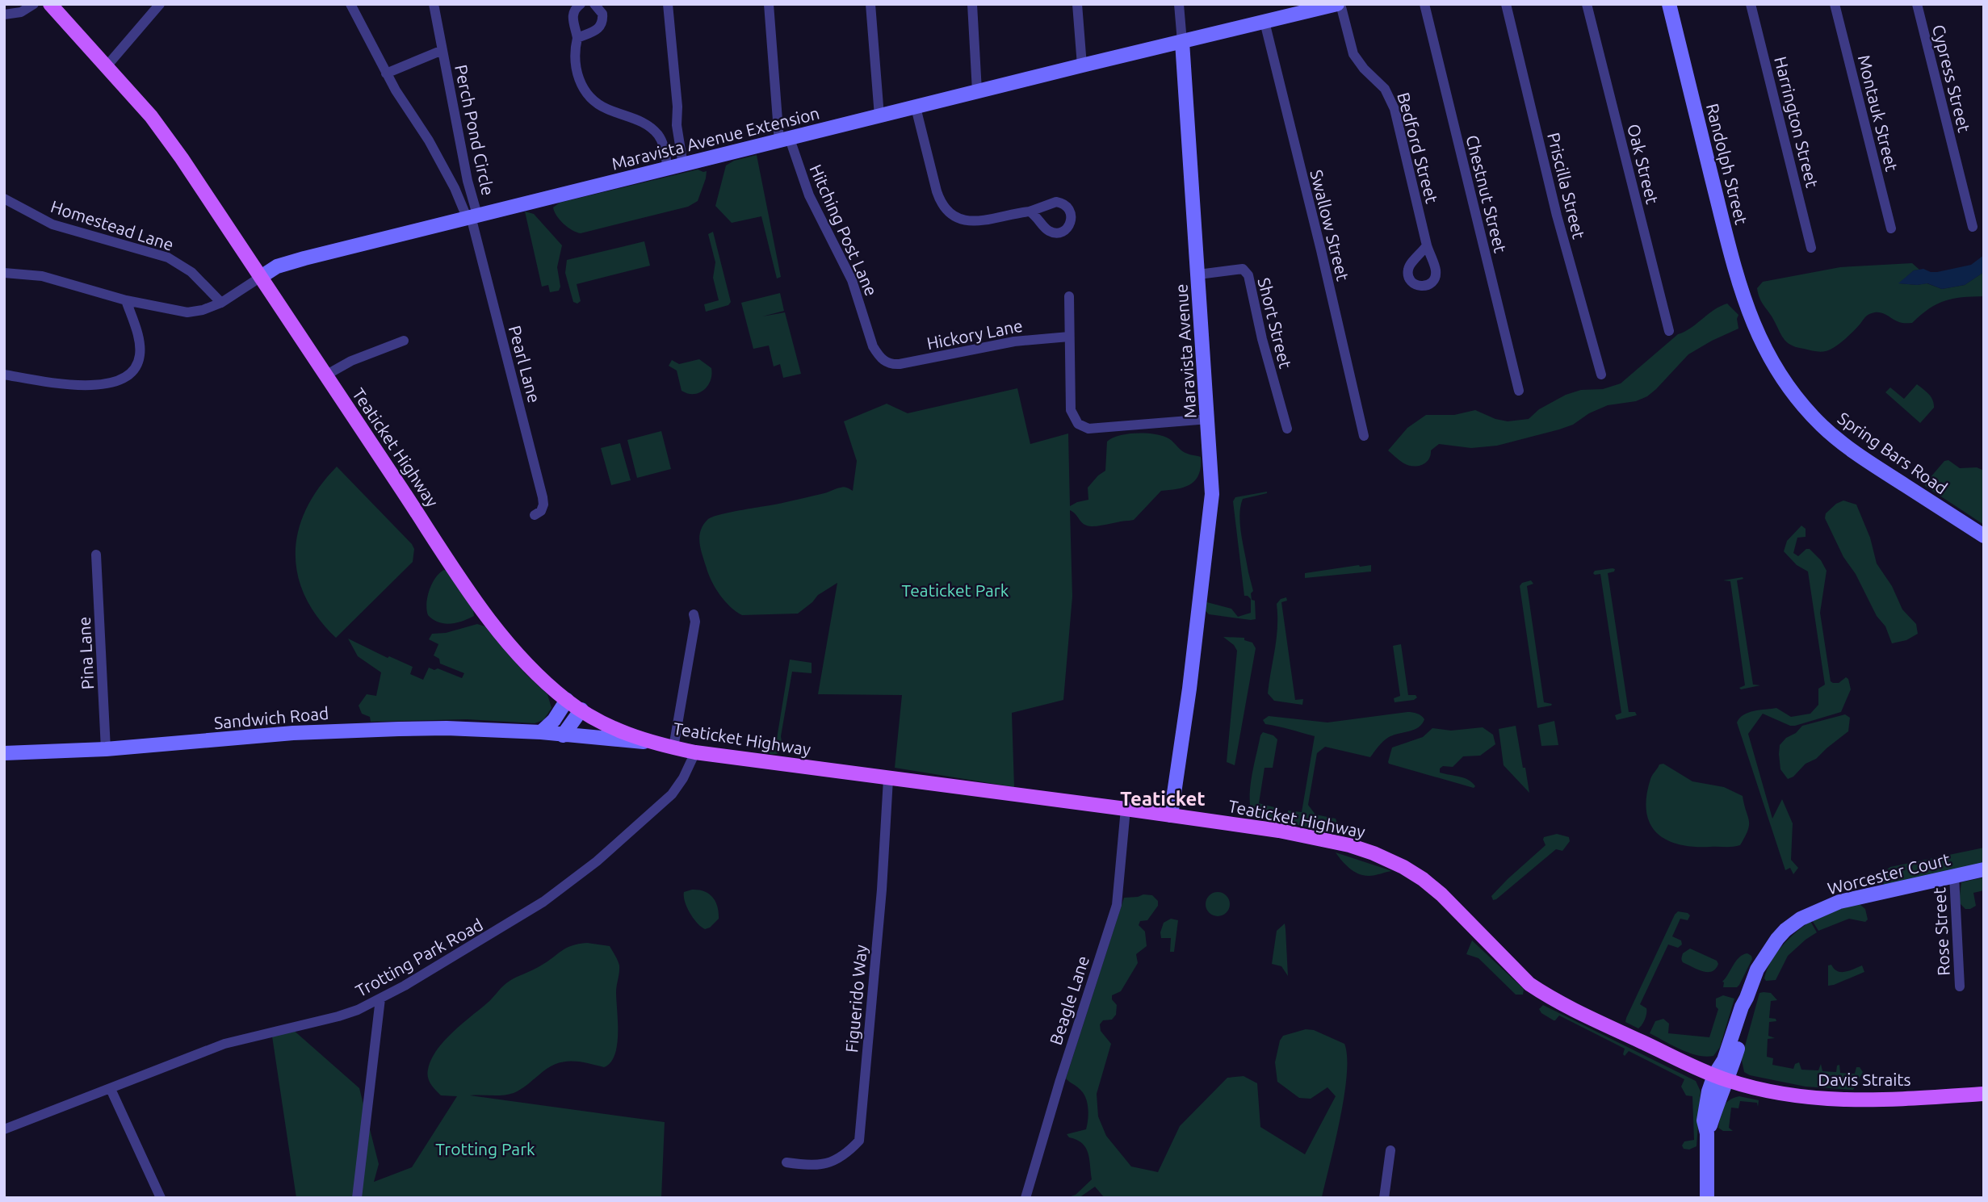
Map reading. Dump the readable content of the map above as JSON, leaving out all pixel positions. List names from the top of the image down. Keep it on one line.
{"streets":{"main road":["Maravista Avenue Extension","Randolph Street","Maravista Avenue","Teaticket Highway","Spring Bars Road","Sandwich Road","Worcester Court","Davis Straits"],"street":["Cypress Street","Montauk Street","Harrington Street","Perch Pond Circle","Bedford Street","Oak Street","Priscilla Street","Chestnut Street","Homestead Lane","Swallow Street","Hitching Post Lane","Short Street","Hickory Lane","Pearl Lane","Pina Lane","Rose Street","Trotting Park Road","Figuerido Way","Beagle Lane"]},"crossings":[["Perch Pond Circle","Maravista Avenue Extension"],["Perch Pond Circle","Pearl Lane"],["Maravista Avenue Extension","Hitching Post Lane"],["Maravista Avenue Extension","Maravista Avenue"],["Maravista Avenue Extension","Pearl Lane"],["Maravista Avenue Extension","Teaticket Highway"],["Randolph Street","Spring Bars Road"],["Hitching Post Lane","Hickory Lane"],["Short Street","Maravista Avenue"],["Maravista Avenue","Teaticket Highway"],["Teaticket Highway","Sandwich Road"],["Teaticket Highway","Worcester Court"],["Teaticket Highway","Trotting Park Road"],["Teaticket Highway","Figuerido Way"],["Teaticket Highway","Beagle Lane"],["Teaticket Highway","Davis Straits"],["Pina Lane","Sandwich Road"],["Worcester Court","Rose Street"],["Worcester Court","Davis Straits"]],"districts":["Teaticket"],"parks":["Teaticket Park","Trotting Park"]}
